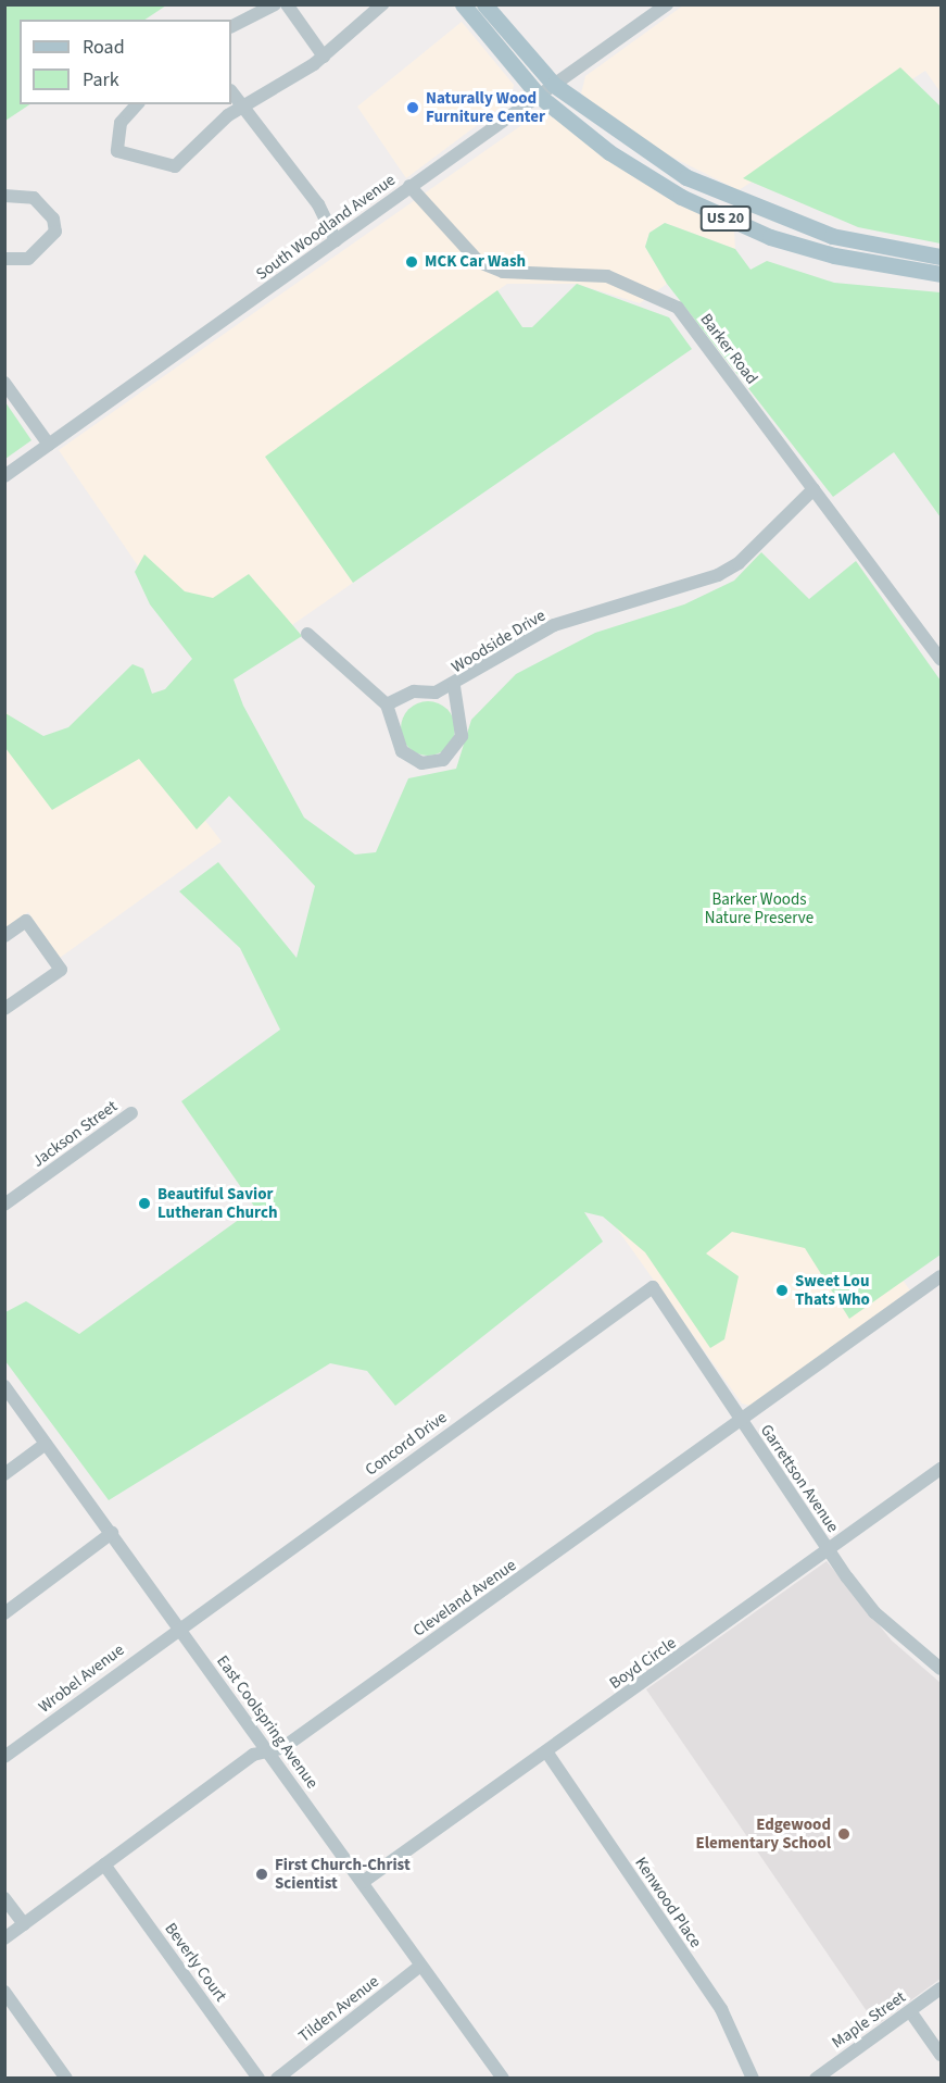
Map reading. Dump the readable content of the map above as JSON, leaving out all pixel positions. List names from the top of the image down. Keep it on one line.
{"streets":{"main road":["US 20"],"street":["South Woodland Avenue","Barker Road","Woodside Drive","Jackson Street","Concord Drive","Garrettson Avenue","Cleveland Avenue","Boyd Circle","Wrobel Avenue","East Coolspring Avenue","Kenwood Place","Beverly Court","Tilden Avenue","Maple Street"]},"crossings":[["US 20","South Woodland Avenue"],["South Woodland Avenue","Barker Road"],["Barker Road","Woodside Drive"],["Concord Drive","Garrettson Avenue"],["Concord Drive","Wrobel Avenue"],["Concord Drive","East Coolspring Avenue"],["Garrettson Avenue","Cleveland Avenue"],["Garrettson Avenue","Boyd Circle"],["Cleveland Avenue","East Coolspring Avenue"],["Cleveland Avenue","Beverly Court"],["Boyd Circle","East Coolspring Avenue"],["Boyd Circle","Kenwood Place"],["Wrobel Avenue","East Coolspring Avenue"],["East Coolspring Avenue","Tilden Avenue"]],"parks":["Barker Woods Nature Preserve"],"places":["Naturally Wood Furniture Center","MCK Car Wash","Beautiful Savior Lutheran Church","Sweet Lou Thats Who","Edgewood Elementary School","First Church-Christ Scientist"],"legend":["Road","Park"]}
